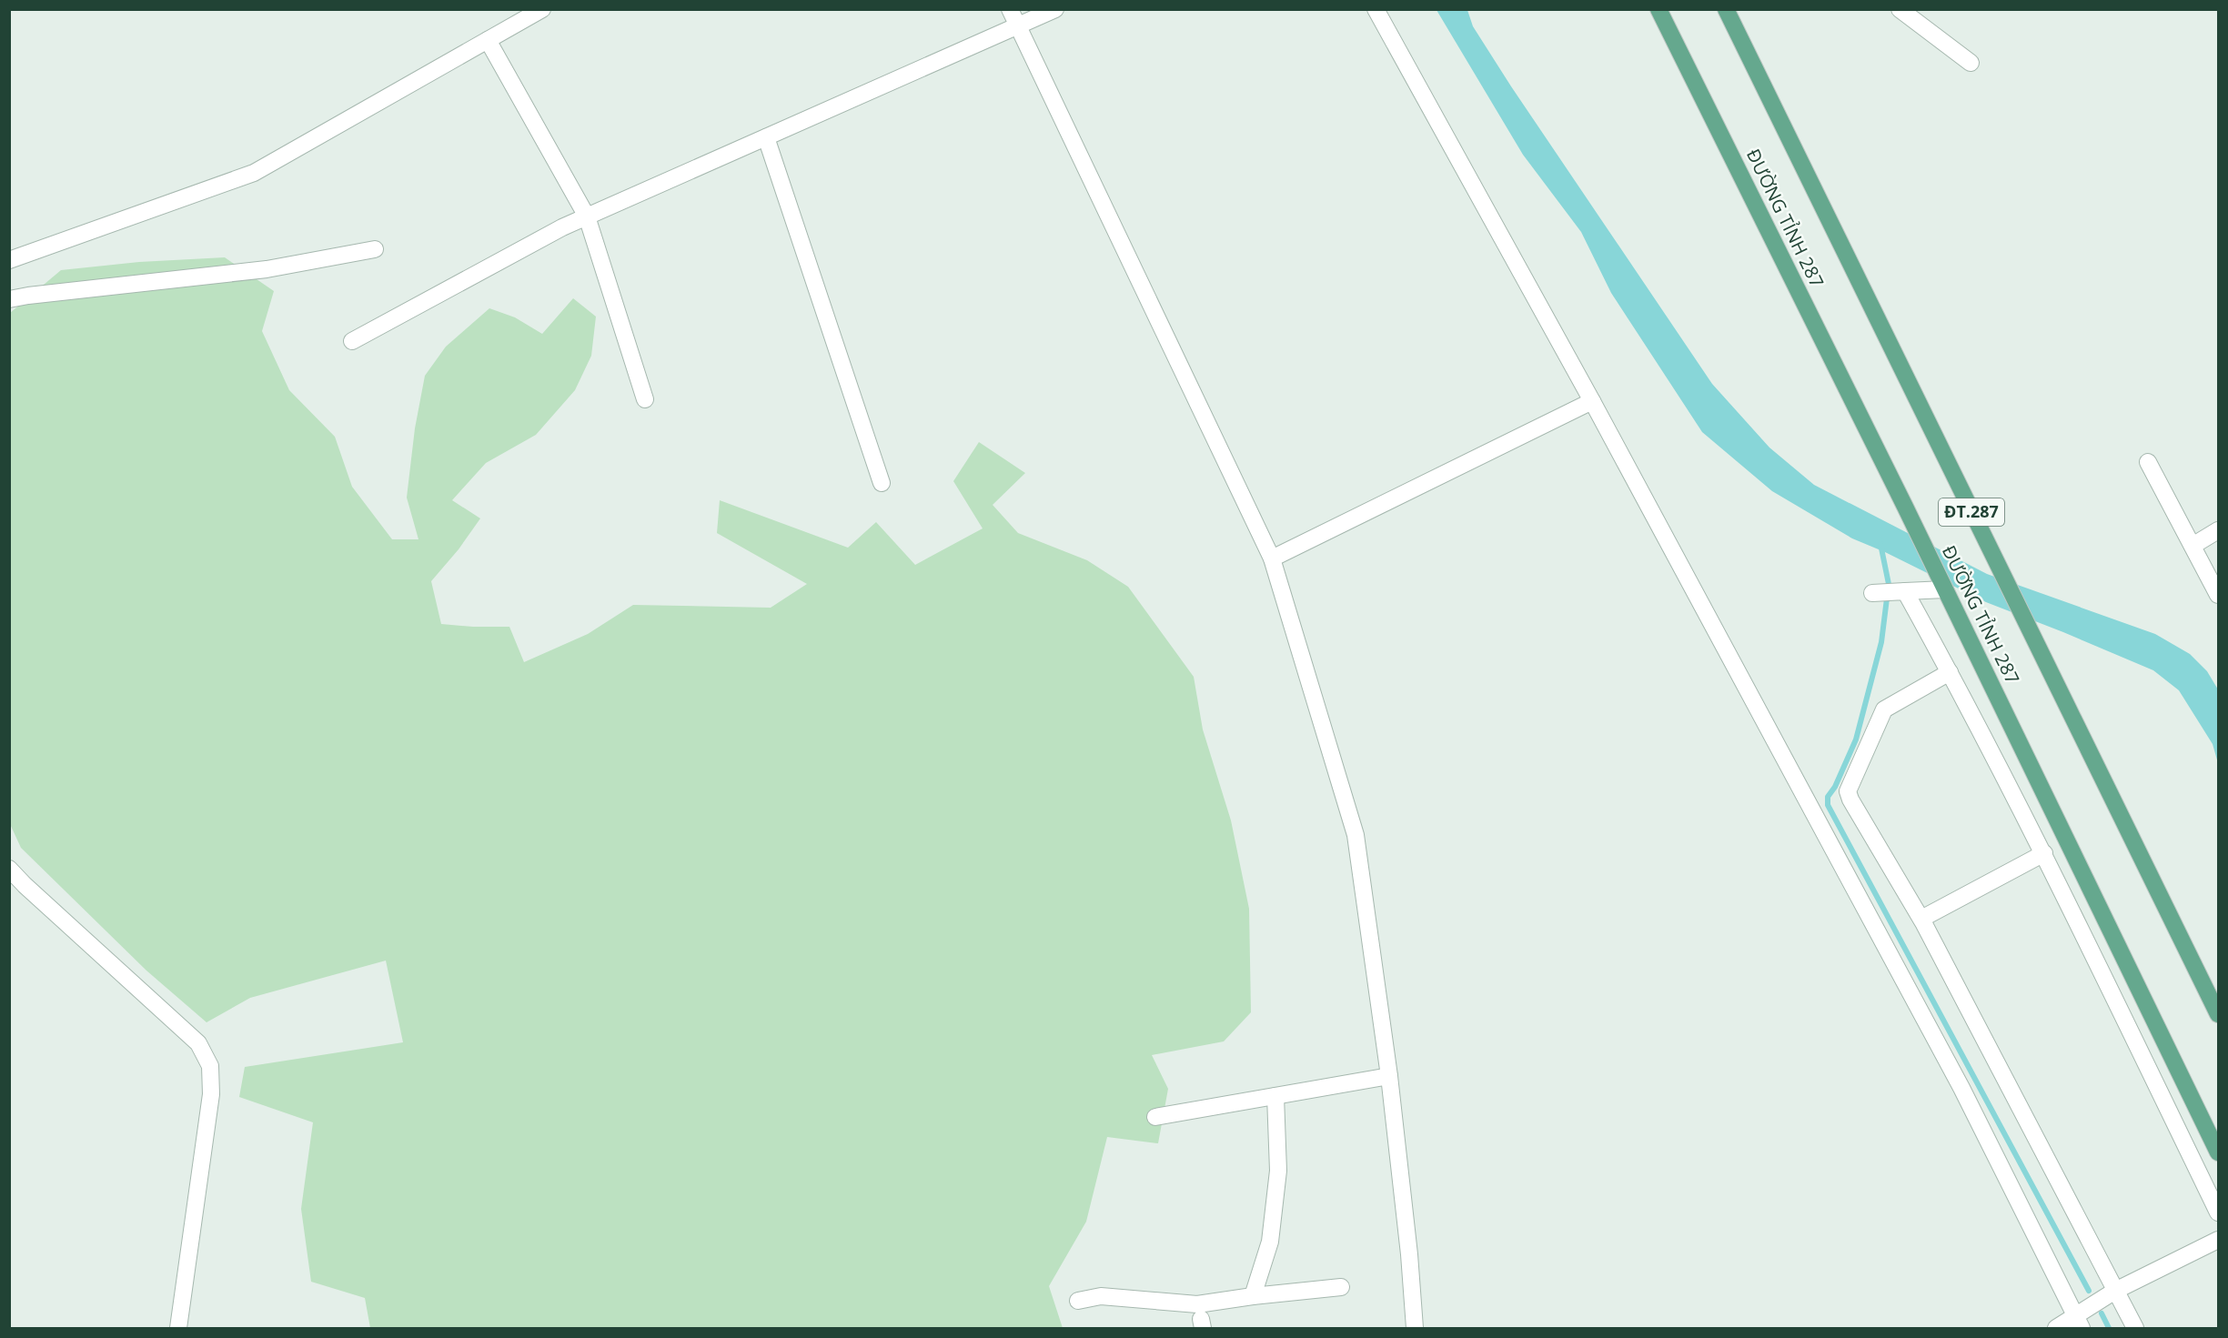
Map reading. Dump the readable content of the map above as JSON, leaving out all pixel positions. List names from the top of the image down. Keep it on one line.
{"streets":{"main road":["ĐƯỜNG TỈNH 287","ĐT.287"]}}
